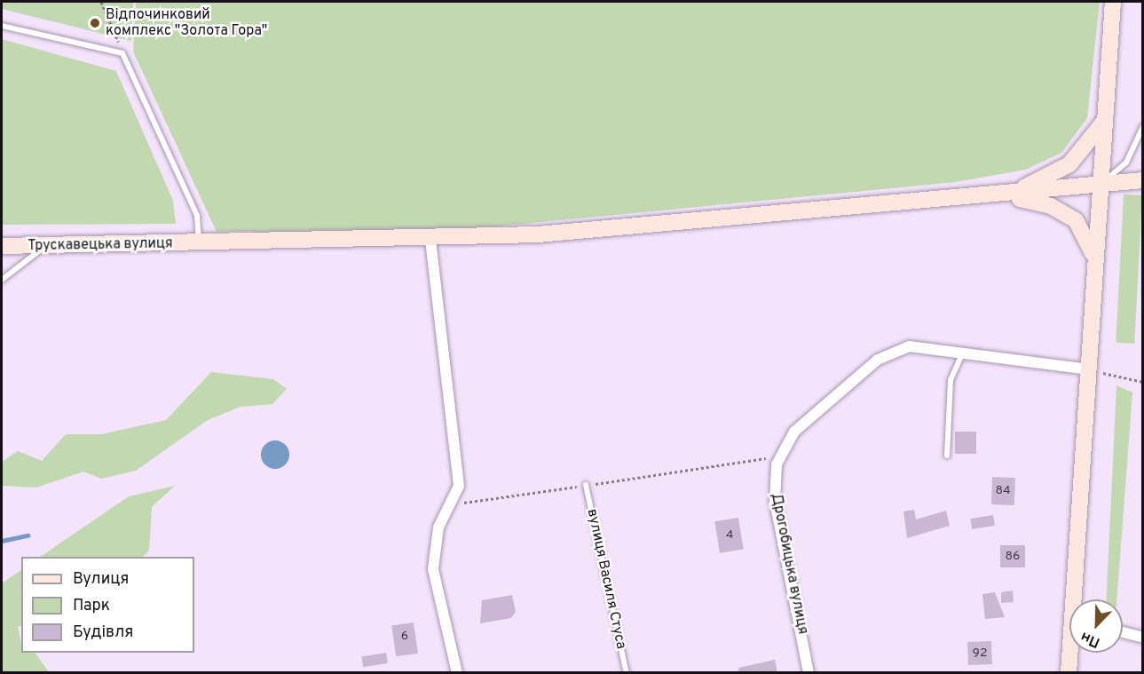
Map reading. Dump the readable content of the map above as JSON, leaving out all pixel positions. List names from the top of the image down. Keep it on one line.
{"streets":{"main road":["Трускавецька вулиця"],"street":["Дрогобицька вулиця"],"lane":["вулиця Василя Стуса"]},"places":["Відпочинковий комплекс \"Золота Гора\""],"house_numbers":["84","4","86","6","92"],"legend":["Вулиця","Парк","Будівля"],"north":"bottom left"}
